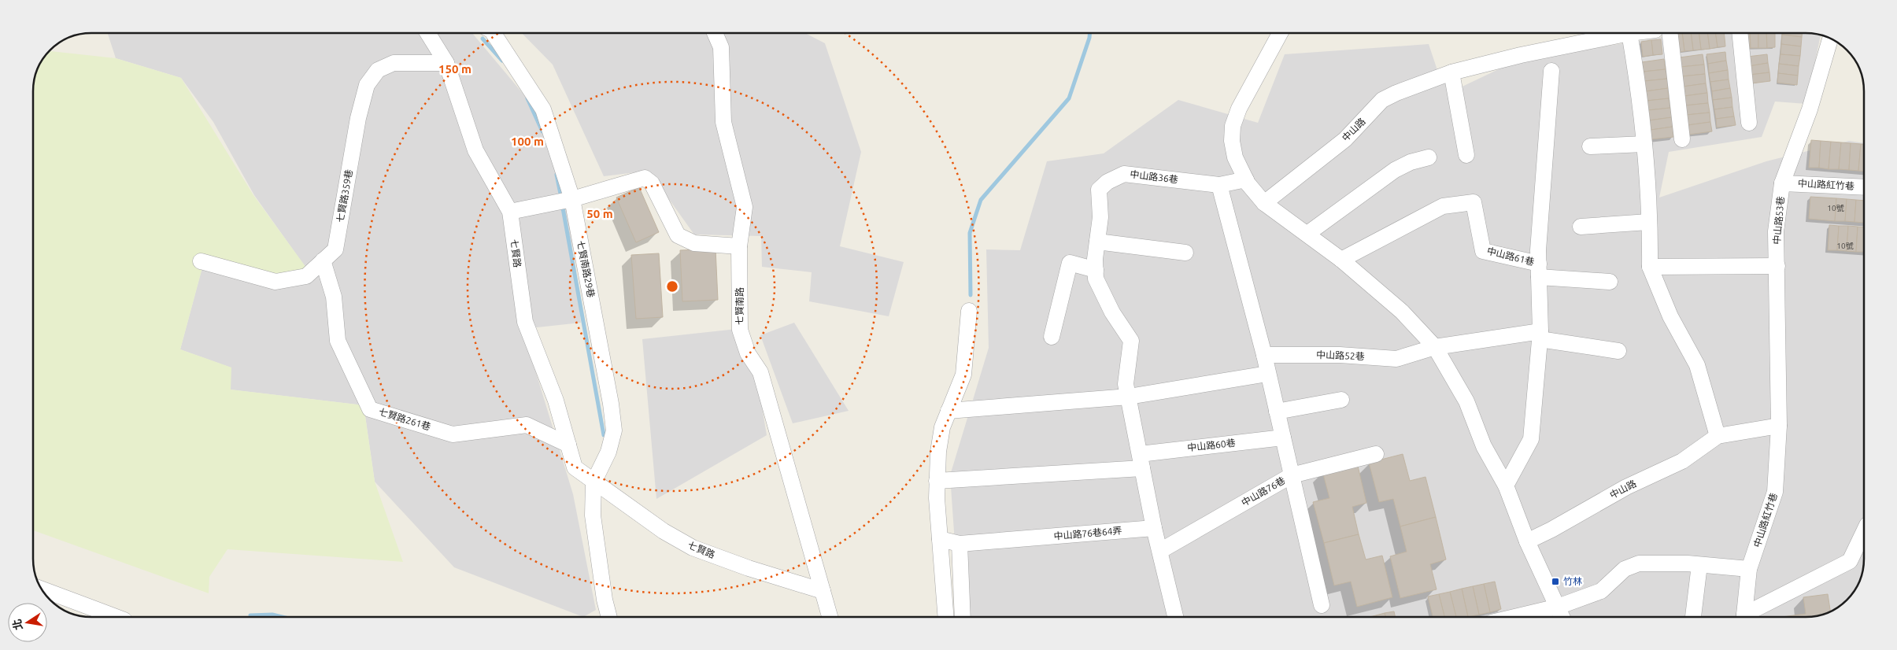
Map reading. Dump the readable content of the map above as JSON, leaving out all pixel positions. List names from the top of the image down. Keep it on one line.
{"streets":{"street":["中山路","中山路36巷","中山路紅竹巷","七賢路359巷","中山路53巷","七賢路","中山路61巷","七賢南路29巷","七賢南路","中山路52巷","七賢路261巷","中山路60巷","中山路76巷","中山路76巷64弄"]},"crossings":[["中山路","中山路紅竹巷"],["中山路紅竹巷","中山路53巷"],["七賢路359巷","七賢路"],["七賢路359巷","七賢路261巷"],["七賢路","七賢南路29巷"],["七賢路","七賢南路"],["七賢路","七賢路261巷"]],"places":{"transit":["竹林"]},"house_numbers":["10號","10號"],"north":"left","rings":["150 m","100 m","50 m"]}
